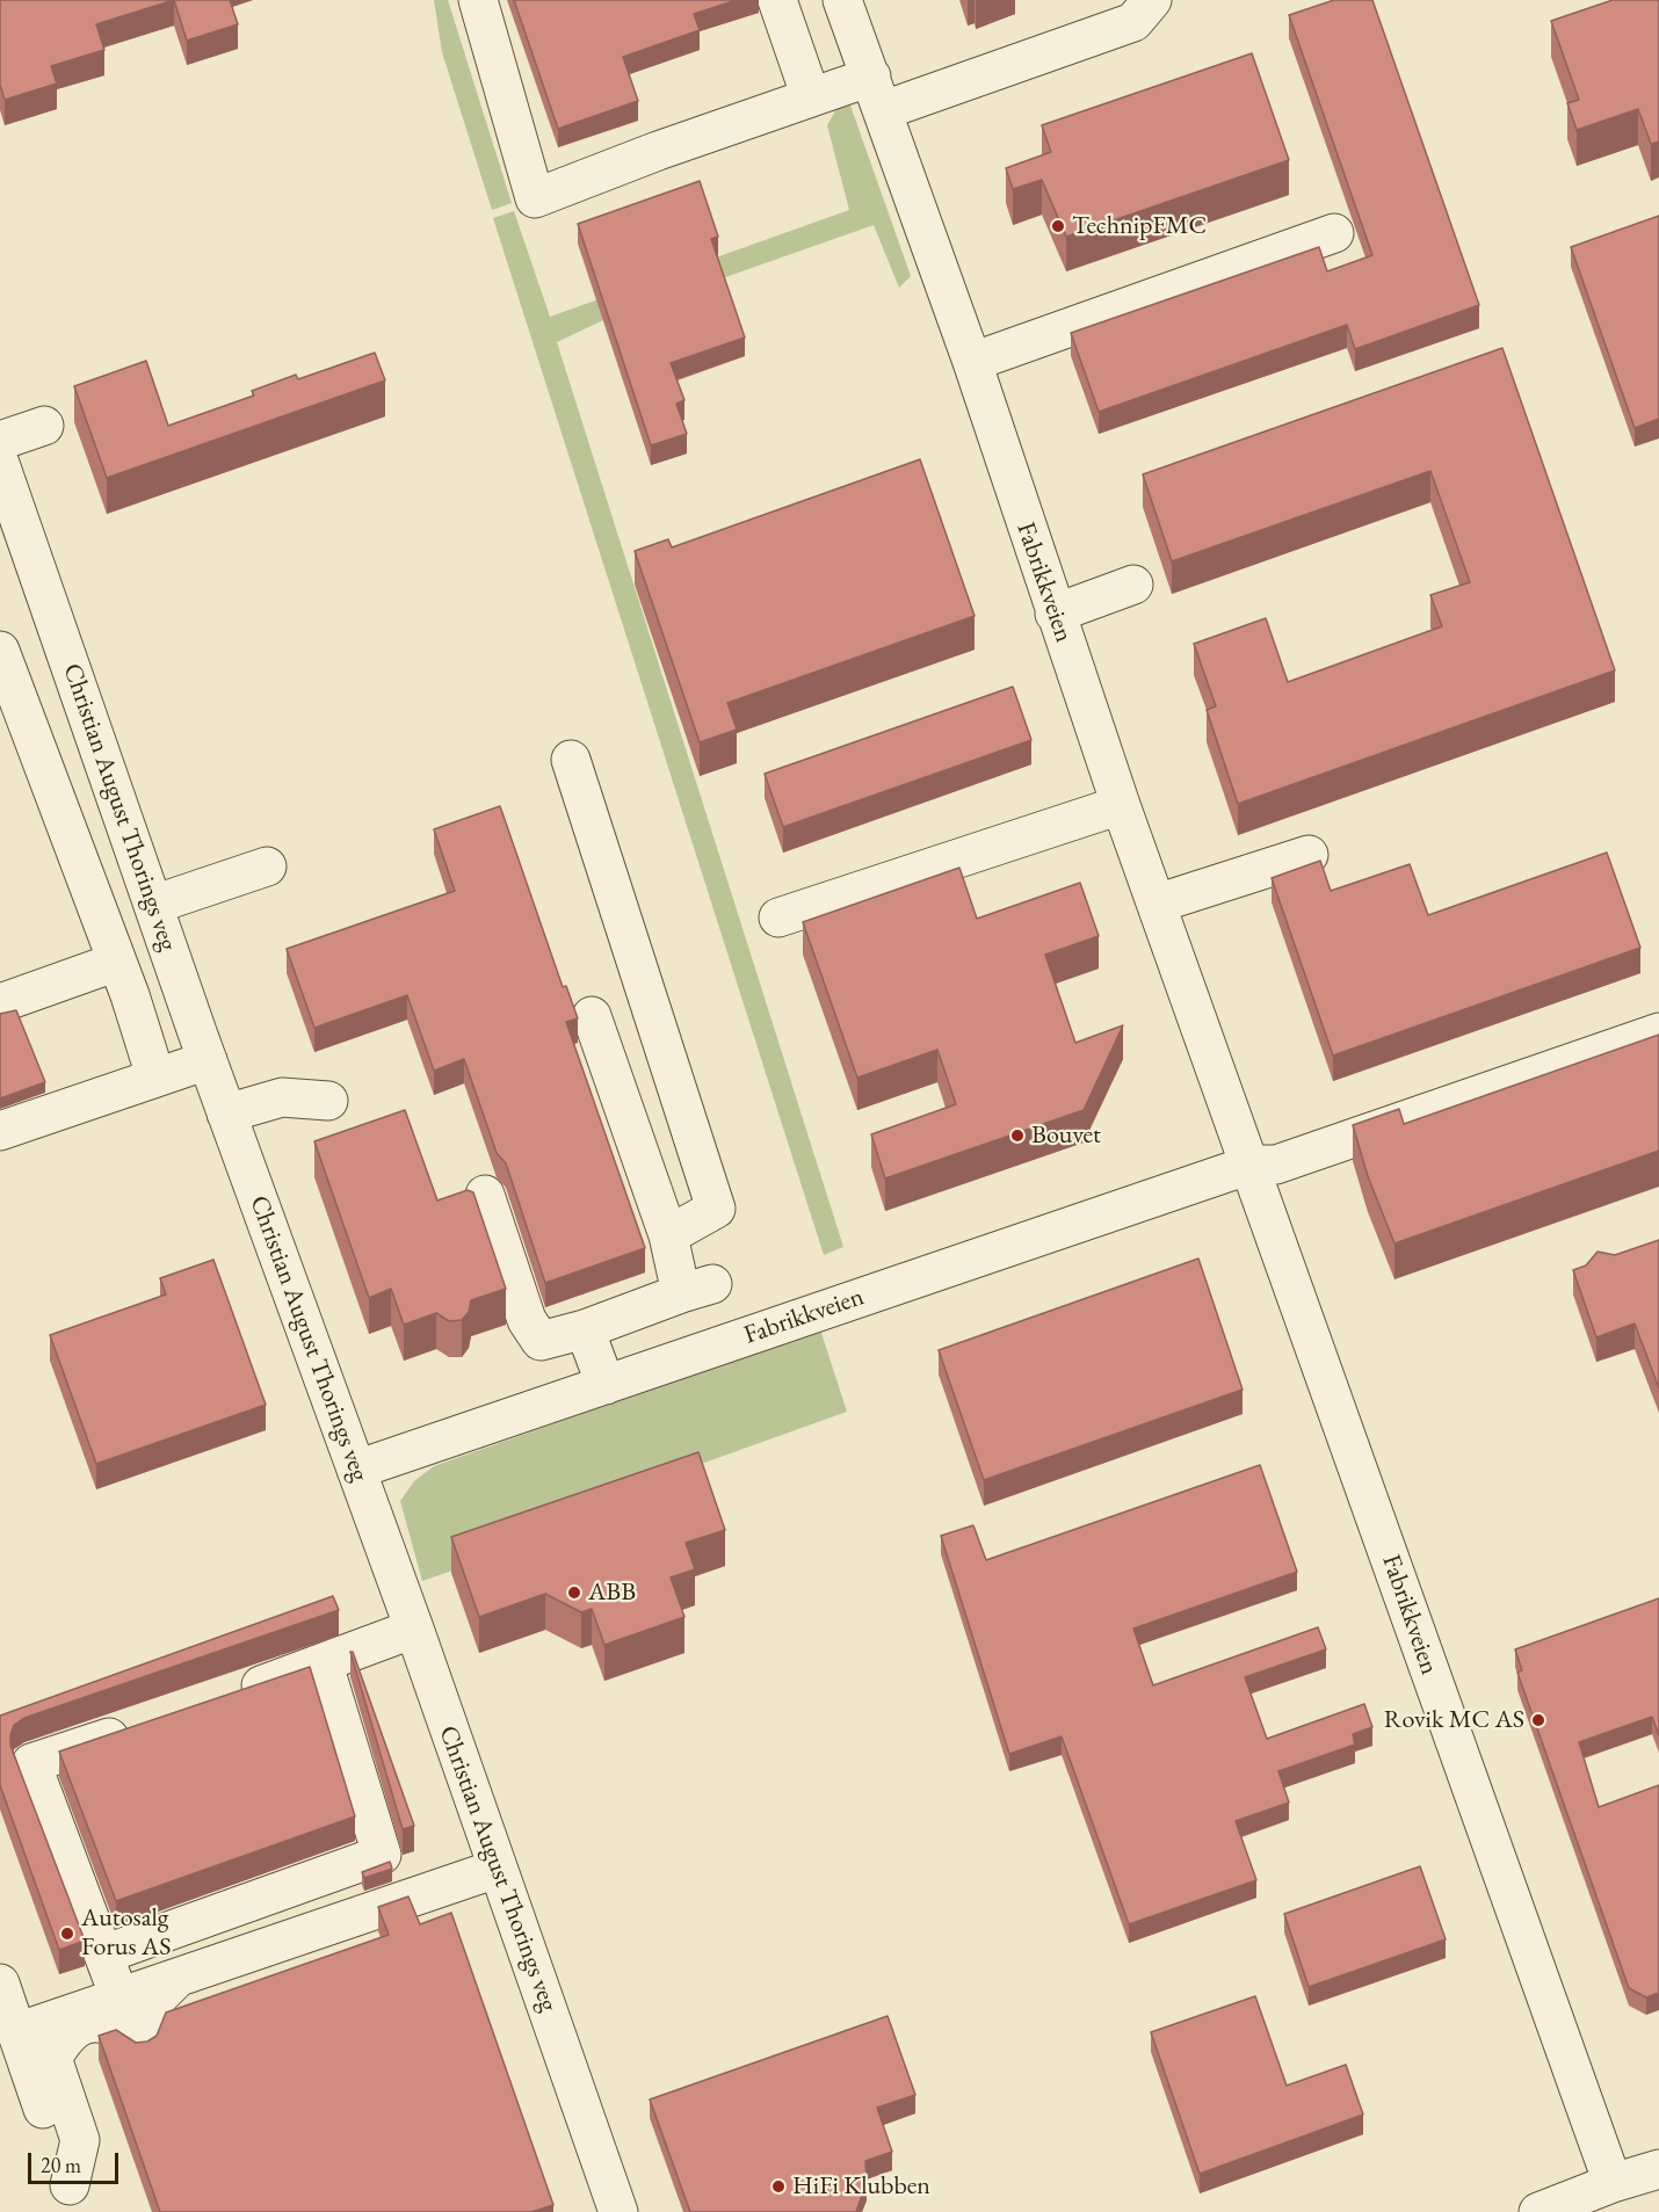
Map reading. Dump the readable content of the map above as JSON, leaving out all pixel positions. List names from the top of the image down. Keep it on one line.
{"streets":{"street":["Fabrikkveien","Christian August Thorings veg"]},"crossings":[["Fabrikkveien","Christian August Thorings veg"]],"places":["TechnipFMC","Bouvet","ABB","Rovik MC AS","Autosalg Forus AS","HiFi Klubben"],"scale_bar":"20 m"}
